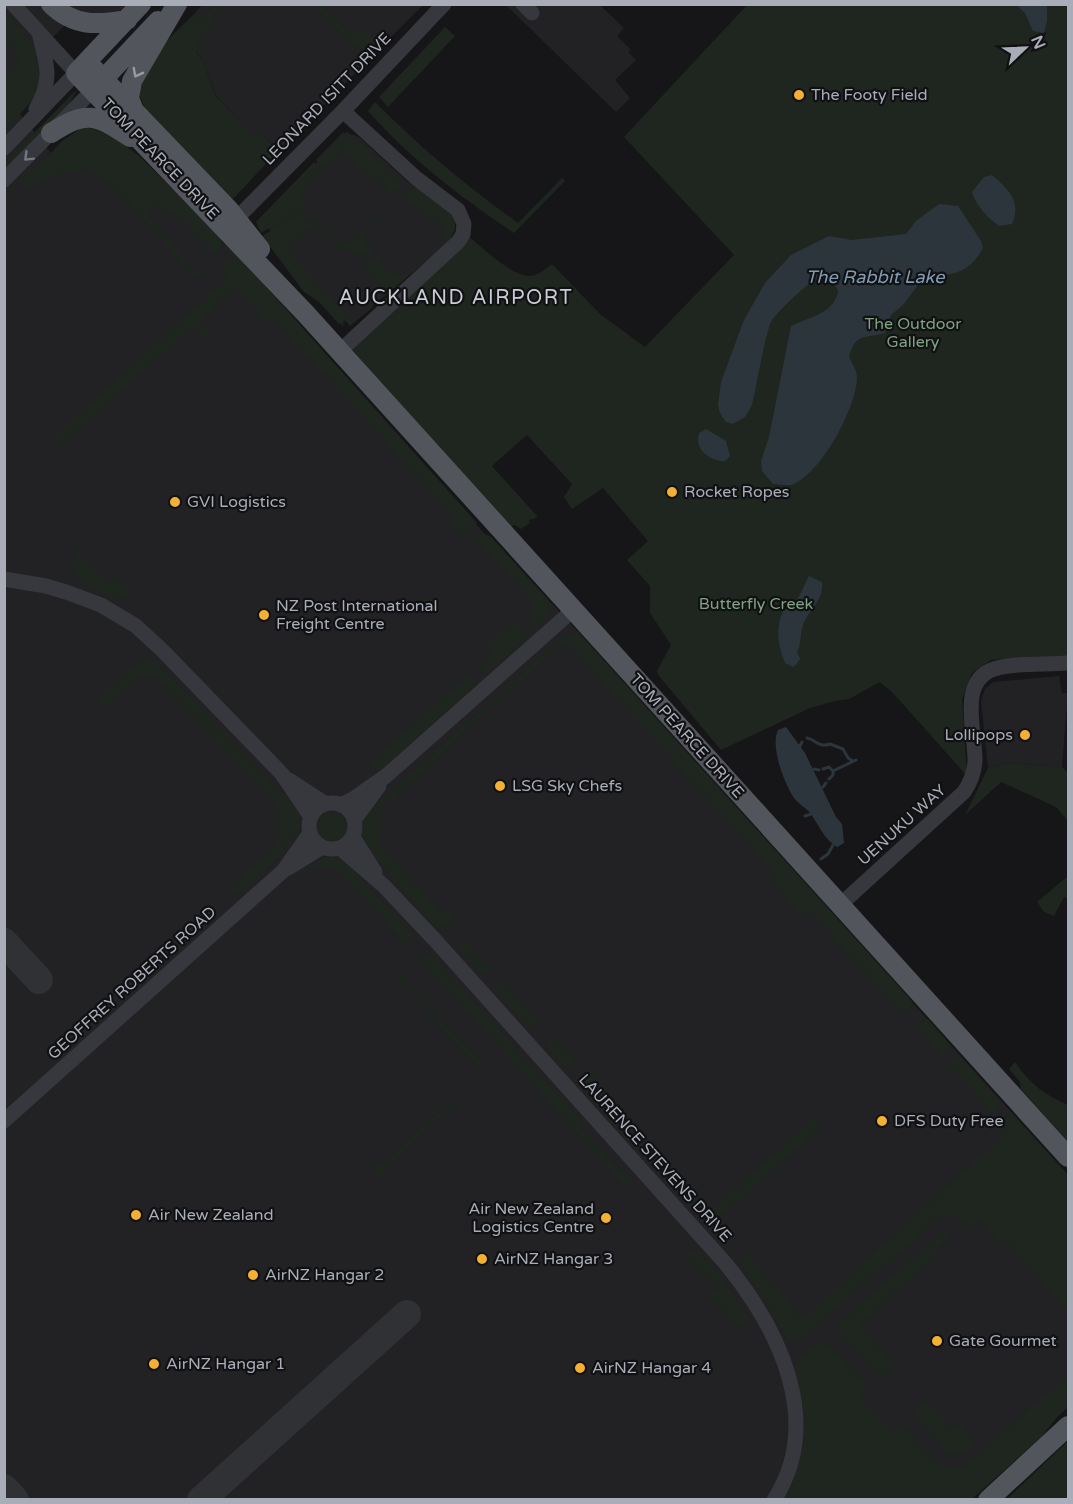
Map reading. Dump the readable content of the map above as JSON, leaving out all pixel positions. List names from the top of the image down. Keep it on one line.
{"streets":{"main road":["TOM PEARCE DRIVE"],"street":["LEONARD ISITT DRIVE","UENUKU WAY","GEOFFREY ROBERTS ROAD","LAURENCE STEVENS DRIVE"]},"crossings":[["LEONARD ISITT DRIVE","TOM PEARCE DRIVE"],["TOM PEARCE DRIVE","UENUKU WAY"],["GEOFFREY ROBERTS ROAD","LAURENCE STEVENS DRIVE"]],"districts":["AUCKLAND AIRPORT"],"water":["The Rabbit Lake"],"parks":["The Outdoor Gallery","Butterfly Creek"],"places":["The Footy Field","Rocket Ropes","GVI Logistics","NZ Post International Freight Centre","Lollipops","LSG Sky Chefs","DFS Duty Free","Air New Zealand","Air New Zealand Logistics Centre","AirNZ Hangar 3","AirNZ Hangar 2","Gate Gourmet","AirNZ Hangar 1","AirNZ Hangar 4"],"north":"top right"}
